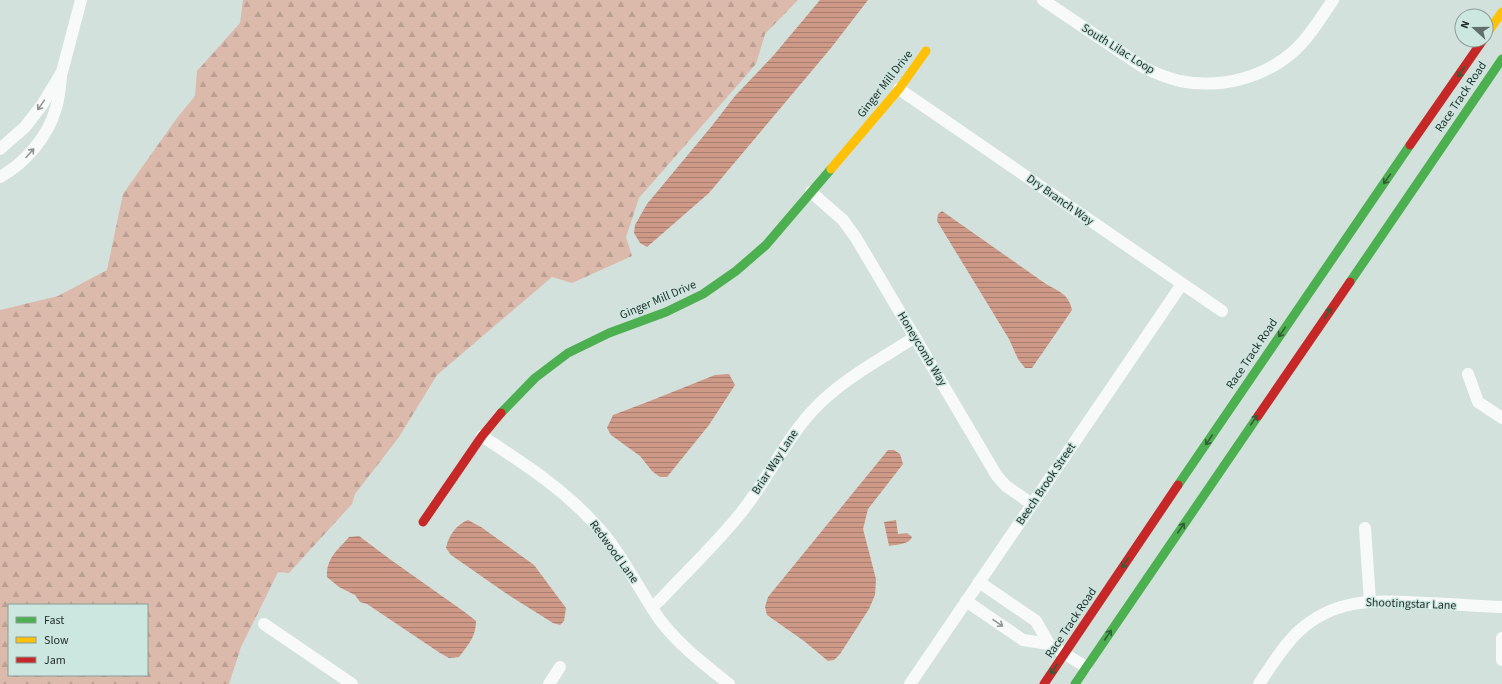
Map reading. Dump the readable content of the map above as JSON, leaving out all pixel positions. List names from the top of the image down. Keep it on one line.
{"streets":{"main road":["Ginger Mill Drive","Race Track Road"],"street":["South Lilac Loop","Dry Branch Way","Honeycomb Way","Briar Way Lane","Beech Brook Street","Redwood Lane","Shootingstar Lane"]},"crossings":[["Ginger Mill Drive","Dry Branch Way"],["Ginger Mill Drive","Honeycomb Way"],["Ginger Mill Drive","Redwood Lane"],["Dry Branch Way","Beech Brook Street"],["Honeycomb Way","Briar Way Lane"],["Honeycomb Way","Beech Brook Street"],["Briar Way Lane","Redwood Lane"]],"legend":["Fast","Slow","Jam"],"north":"left"}
